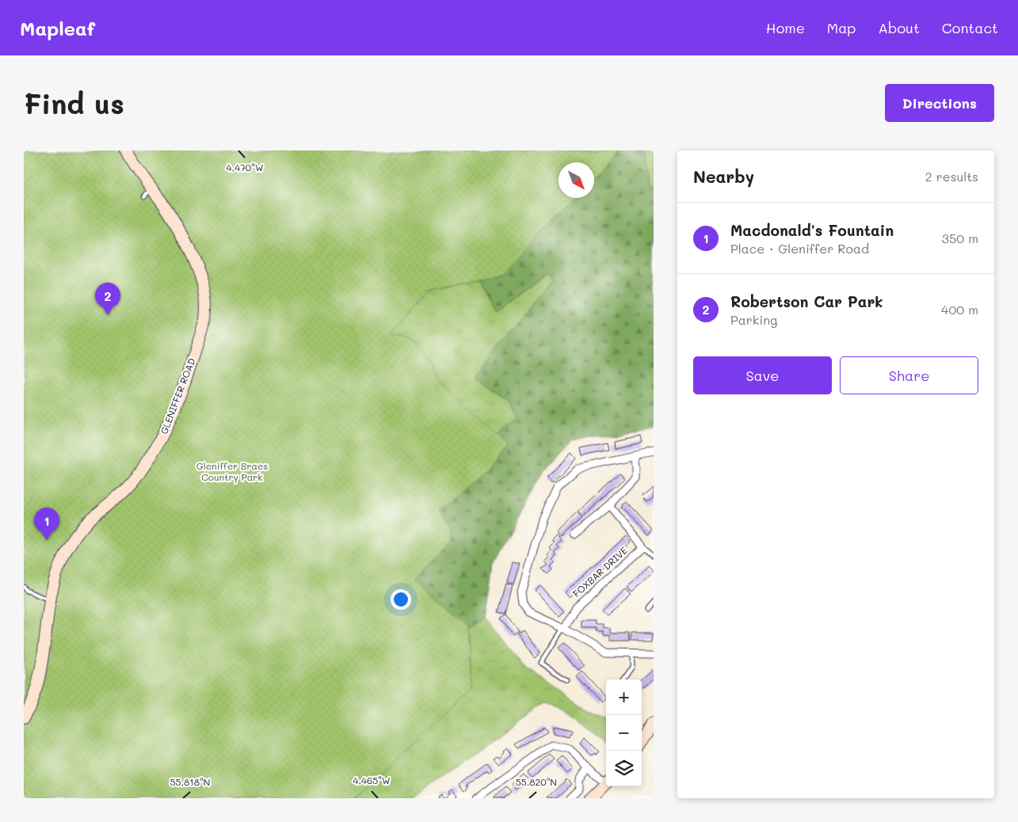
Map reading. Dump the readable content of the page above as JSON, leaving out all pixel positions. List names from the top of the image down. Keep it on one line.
{"streets":{"main road":["GLENIFFER ROAD"],"street":["FOXBAR DRIVE"]},"parks":["Gleniffer Braes Country Park"],"north":"bottom right","page":{"header":"Mapleaf","nav":["Home","Map","About","Contact"],"buttons":["Directions",["Save","Share"]],"title":"Find us","heading":["Nearby","2 results"],"list":[{"mark":"1","name":"Macdonald's Fountain","note":"Place · Gleniffer Road","value":"350 m"},{"mark":"2","name":"Robertson Car Park","note":"Parking","value":"400 m"}],"pins":["2","1"],"map_buttons":["+","−"]},"coordinates":["4.470°W","4.465°W","55.818°N","55.820°N"]}
